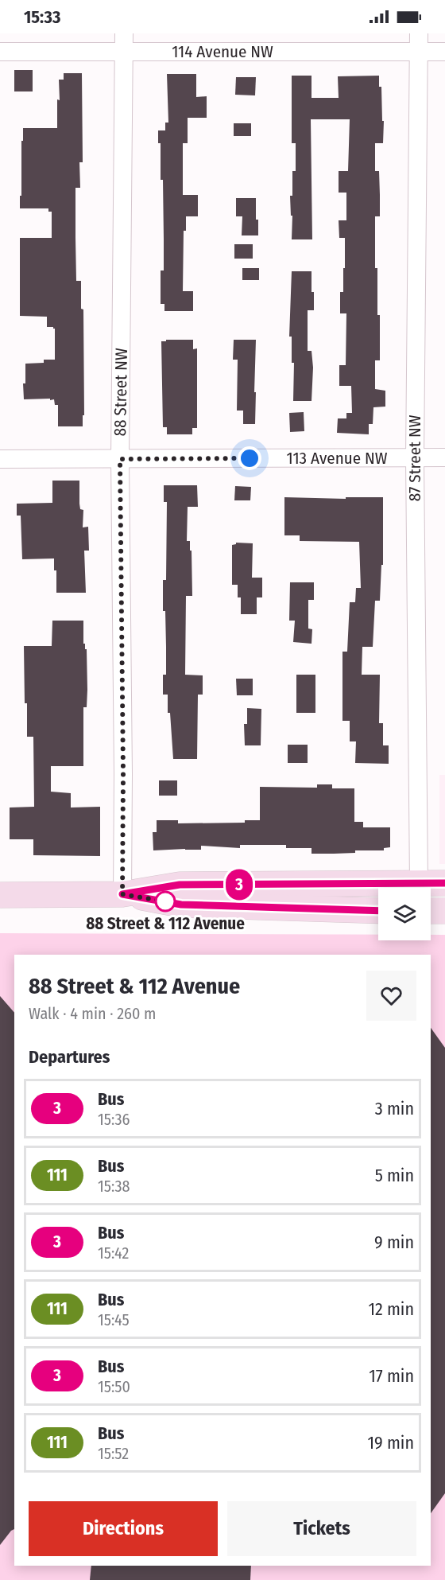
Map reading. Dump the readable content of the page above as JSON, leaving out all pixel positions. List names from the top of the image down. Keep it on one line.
{"streets":{"street":["114 Avenue NW","88 Street NW","113 Avenue NW","87 Street NW"]},"crossings":[["114 Avenue NW","88 Street NW"],["114 Avenue NW","87 Street NW"],["88 Street NW","113 Avenue NW"],["113 Avenue NW","87 Street NW"]],"places":["88 Street & 112 Avenue"],"lines":["bus line 3"],"page":{"status":"15:33","on_map":"3","heading":[["88 Street & 112 Avenue","Walk · 4 min · 260 m"],"Departures"],"list":[{"mark":"3","name":"Bus","note":"15:36","value":"3 min"},{"mark":"111","name":"Bus","note":"15:38","value":"5 min"},{"mark":"3","name":"Bus","note":"15:42","value":"9 min"},{"mark":"111","name":"Bus","note":"15:45","value":"12 min"},{"mark":"3","name":"Bus","note":"15:50","value":"17 min"},{"mark":"111","name":"Bus","note":"15:52","value":"19 min"}],"buttons":["Directions","Tickets"]}}
